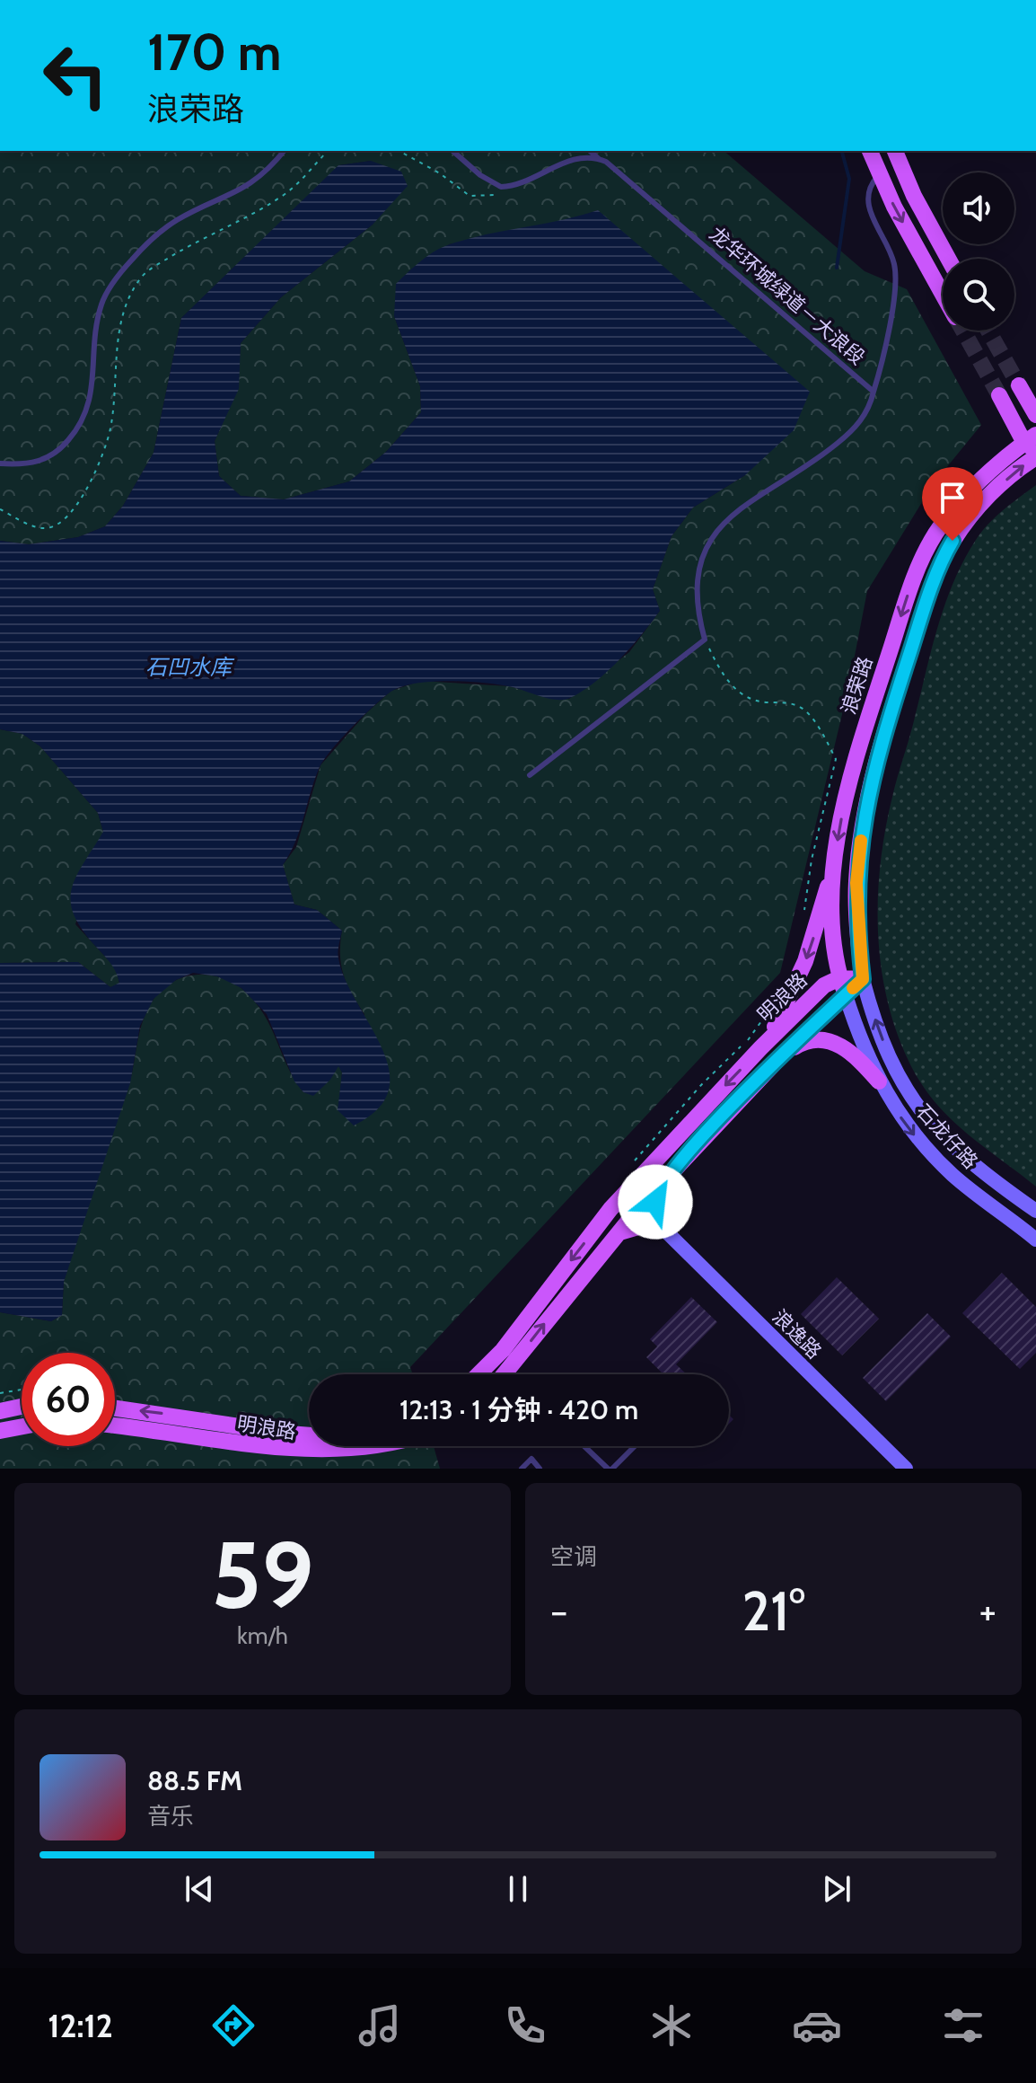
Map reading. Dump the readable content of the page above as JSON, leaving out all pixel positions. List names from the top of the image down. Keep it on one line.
{"streets":{"main road":["浪荣路","明浪路","石龙仔路","浪逸路"],"lane":["龙华环城绿道－大浪段"]},"crossings":[["浪荣路","明浪路"],["浪荣路","石龙仔路"],["明浪路","石龙仔路"]],"water":["石凹水库"],"page":{"turn":["170 m","浪荣路"],"limit":"60","trip":"12:13 · 1 分钟 · 420 m","tile":[["59","km/h"],"空调"],"heat":["−","21°","+"],"song":["88.5 FM","音乐"],"tabs":"12:12"}}
